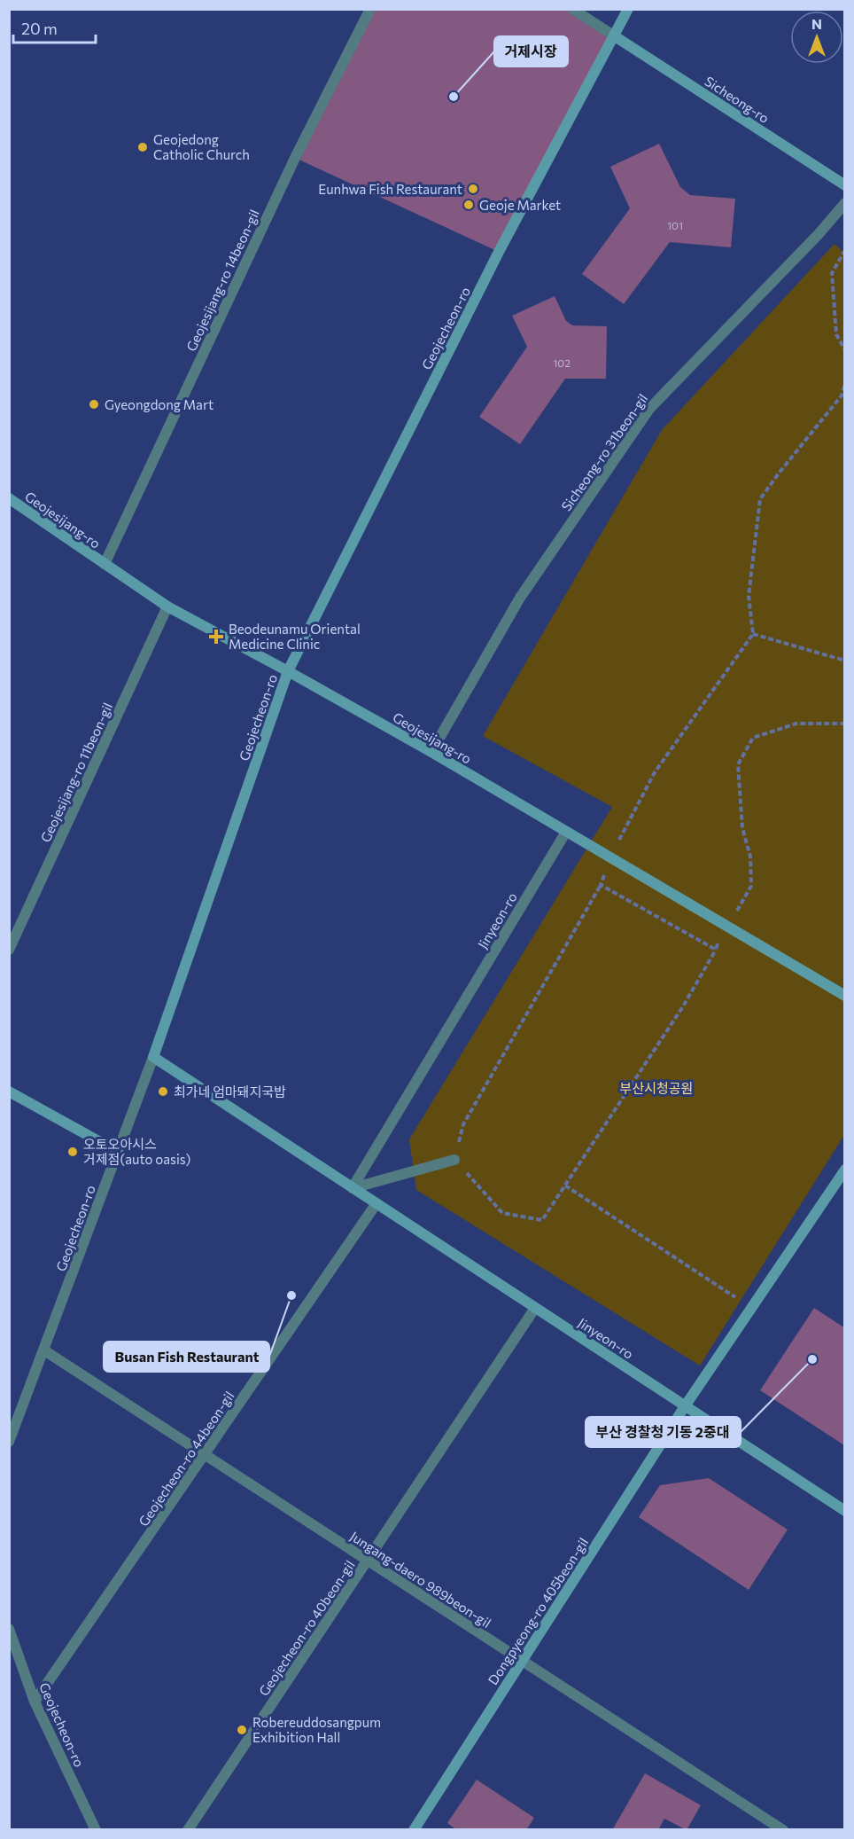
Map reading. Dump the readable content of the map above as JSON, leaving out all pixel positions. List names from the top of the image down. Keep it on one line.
{"streets":{"main road":["Sicheong-ro","Geojecheon-ro","Geojesijang-ro","Jinyeon-ro","Dongpyeong-ro 405beon-gil"],"street":["Geojesijang-ro 14beon-gil","Sicheong-ro 31beon-gil","Geojesijang-ro 11beon-gil","Geojecheon-ro 44beon-gil","Jungang-daero 989beon-gil","Geojecheon-ro 40beon-gil"]},"crossings":[["Sicheong-ro","Geojecheon-ro"],["Geojesijang-ro 14beon-gil","Geojesijang-ro"],["Geojecheon-ro","Geojesijang-ro"],["Geojecheon-ro","Jinyeon-ro"],["Geojecheon-ro","Geojecheon-ro 44beon-gil"],["Geojecheon-ro","Jungang-daero 989beon-gil"],["Sicheong-ro 31beon-gil","Geojesijang-ro"],["Geojesijang-ro","Geojesijang-ro 11beon-gil"],["Geojesijang-ro","Jinyeon-ro"],["Jinyeon-ro","Geojecheon-ro 44beon-gil"],["Jinyeon-ro","Dongpyeong-ro 405beon-gil"],["Jinyeon-ro","Geojecheon-ro 40beon-gil"],["Geojecheon-ro 44beon-gil","Jungang-daero 989beon-gil"],["Jungang-daero 989beon-gil","Dongpyeong-ro 405beon-gil"],["Jungang-daero 989beon-gil","Geojecheon-ro 40beon-gil"]],"parks":["부산시청공원"],"places":{"other":["거제시장","Geojedong Catholic Church","Eunhwa Fish Restaurant","Geoje Market","Gyeongdong Mart","최가네 엄마돼지국밥","오토오아시스 거제점(auto oasis)","Busan Fish Restaurant","부산 경찰청 기동 2중대","Robereuddosangpum Exhibition Hall"],"health":["Beodeunamu Oriental Medicine Clinic"]},"house_numbers":["101","102"],"scale_bar":"20 m","north":"top"}
